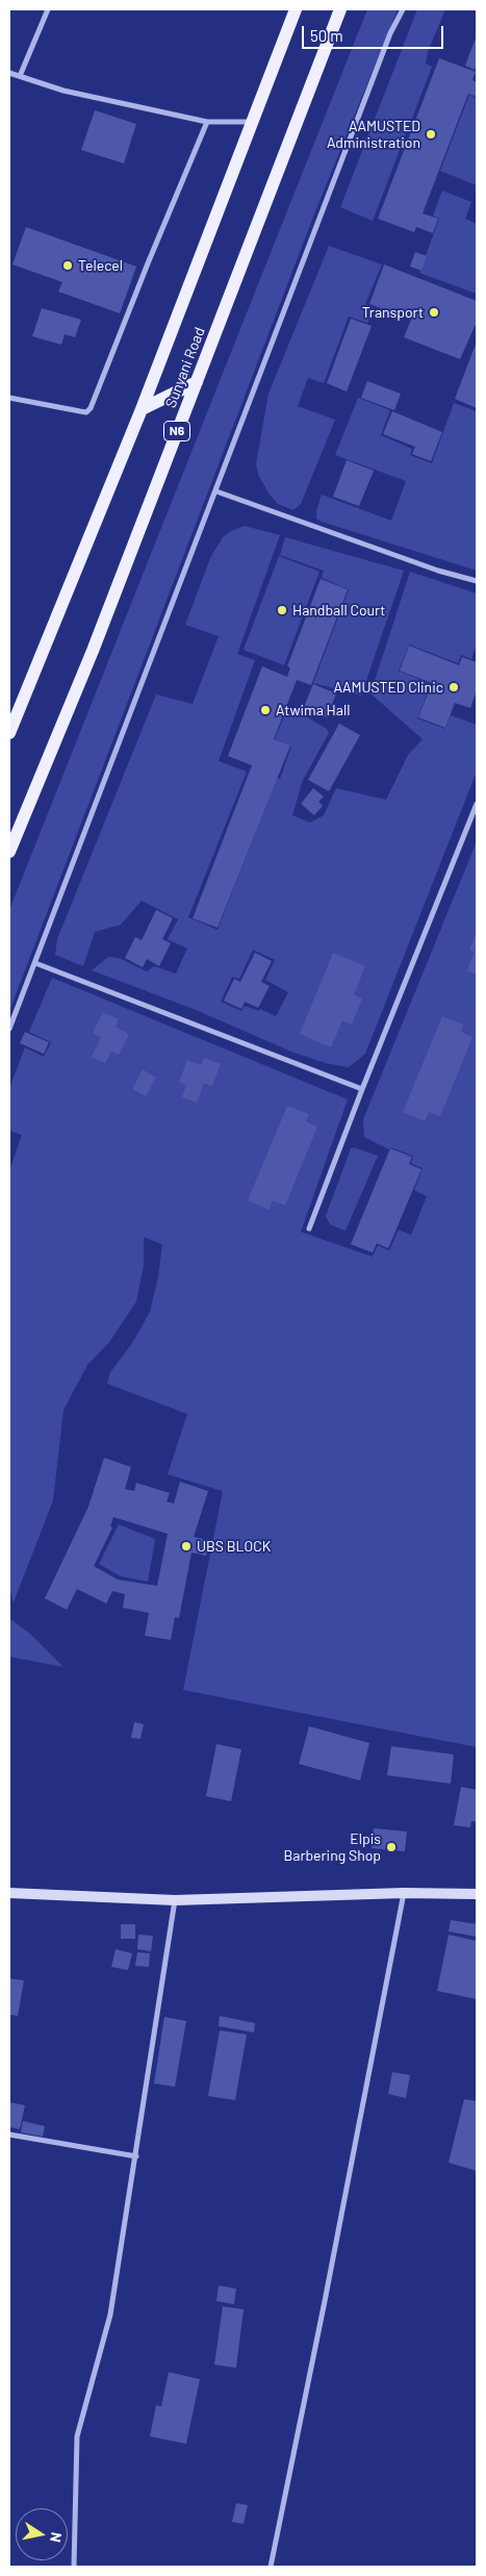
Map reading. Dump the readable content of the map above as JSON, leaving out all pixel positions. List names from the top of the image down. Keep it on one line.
{"streets":{"main road":["Sunyani Road","N6"]},"places":["AAMUSTED Administration","Telecel","Transport","Handball Court","AAMUSTED Clinic","Atwima Hall","UBS BLOCK","Elpis Barbering Shop"],"scale_bar":"50 m","north":"right"}
